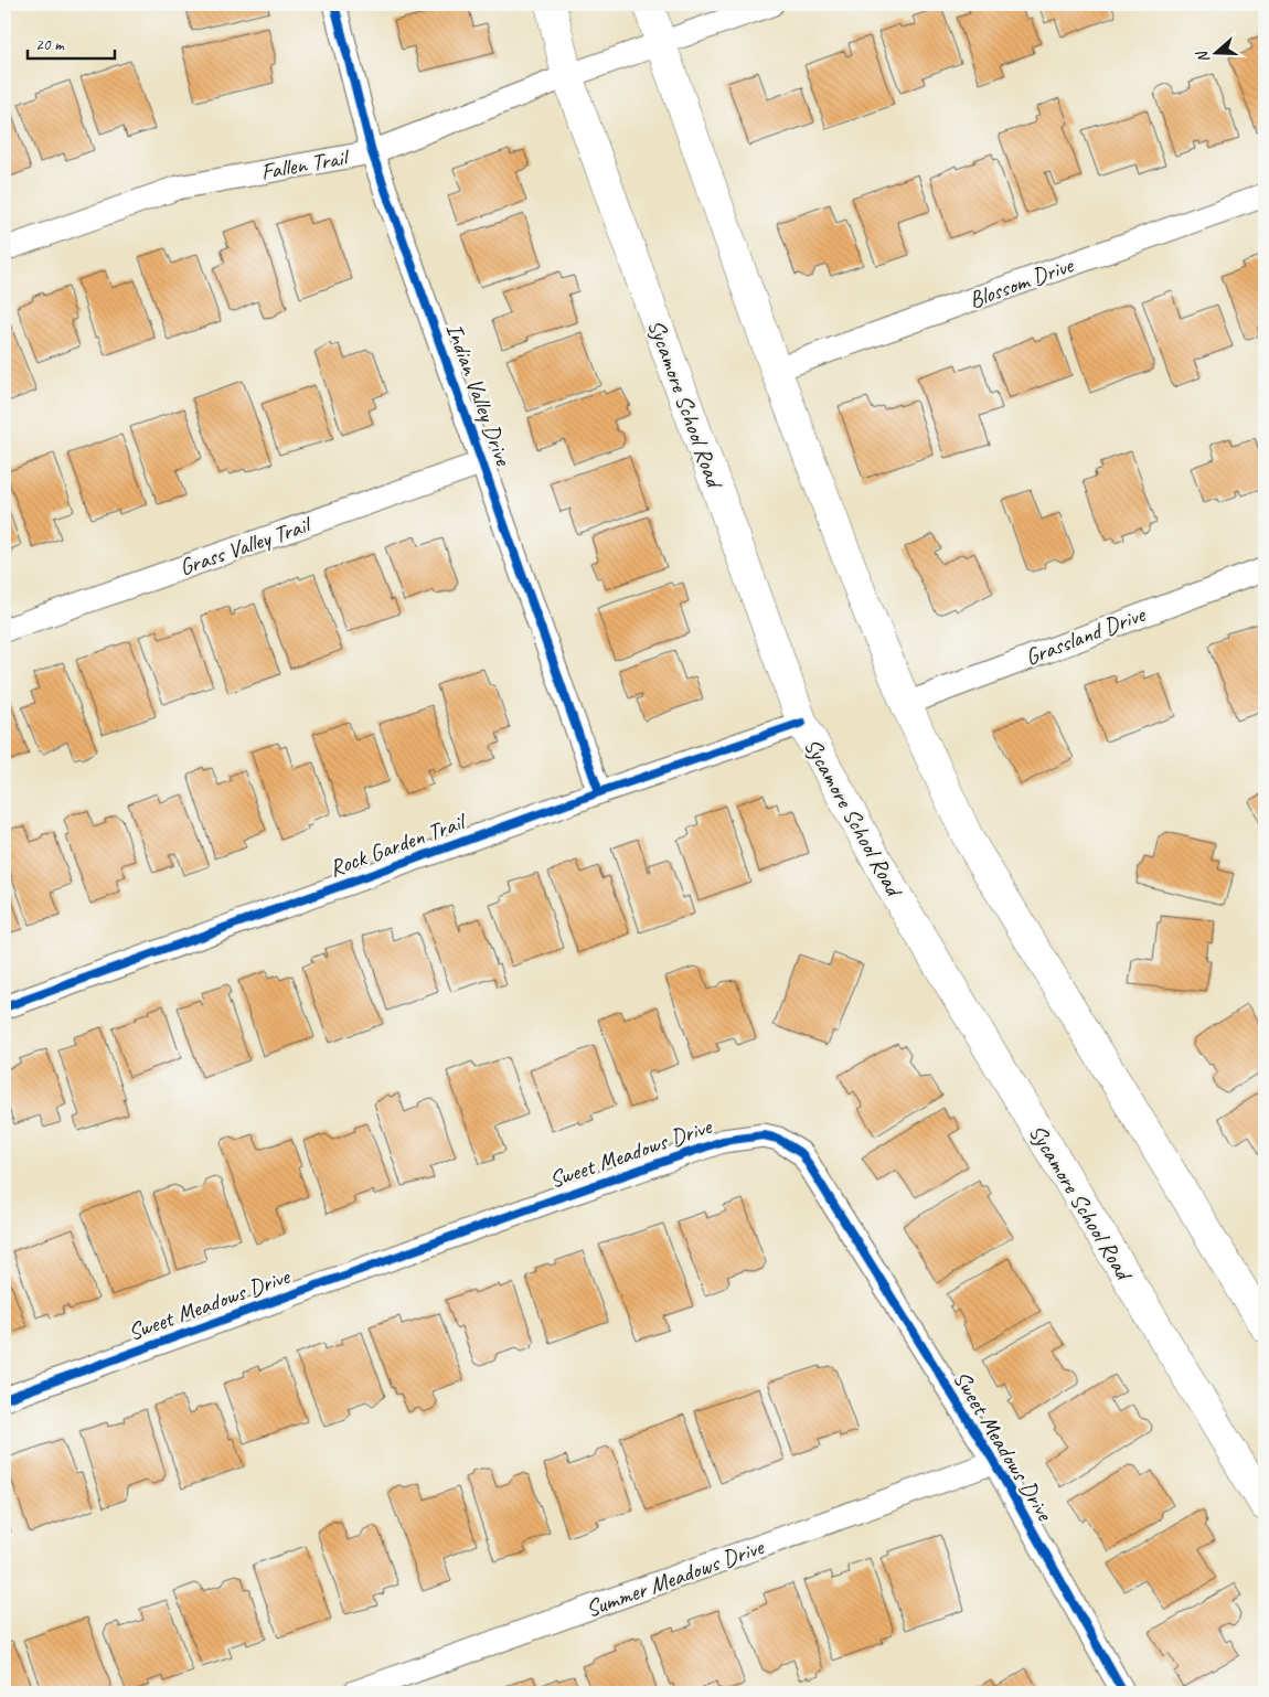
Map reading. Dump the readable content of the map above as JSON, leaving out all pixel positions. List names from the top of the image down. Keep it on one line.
{"streets":{"main road":["Sycamore School Road"],"street":["Fallen Trail","Blossom Drive","Indian Valley Drive","Grass Valley Trail","Grassland Drive","Rock Garden Trail","Sweet Meadows Drive","Summer Meadows Drive"]},"crossings":[["Fallen Trail","Indian Valley Drive"],["Fallen Trail","Sycamore School Road"],["Indian Valley Drive","Grass Valley Trail"],["Indian Valley Drive","Rock Garden Trail"],["Sycamore School Road","Rock Garden Trail"],["Sweet Meadows Drive","Summer Meadows Drive"]],"scale_bar":"20 m","north":"left"}
